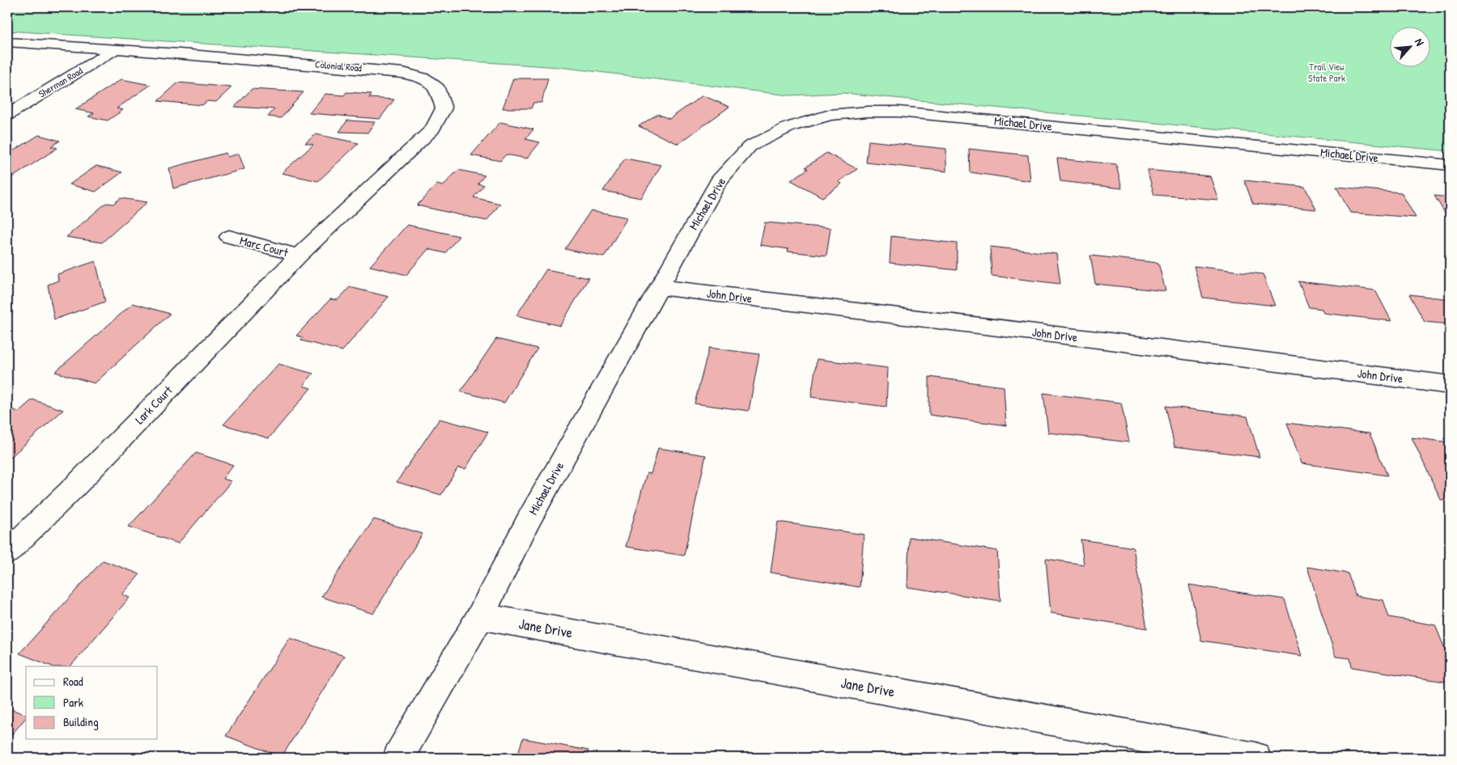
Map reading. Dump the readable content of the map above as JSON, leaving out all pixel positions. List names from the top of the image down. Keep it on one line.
{"streets":{"street":["Colonial Road","Sherman Road","Michael Drive","Marc Court","John Drive","Lark Court","Jane Drive"]},"crossings":[["Colonial Road","Sherman Road"],["Colonial Road","Marc Court"],["Colonial Road","Lark Court"],["Michael Drive","John Drive"],["Michael Drive","Jane Drive"],["Marc Court","Lark Court"]],"parks":["Trail View State Park"],"legend":["Road","Park","Building"],"north":"top right"}
